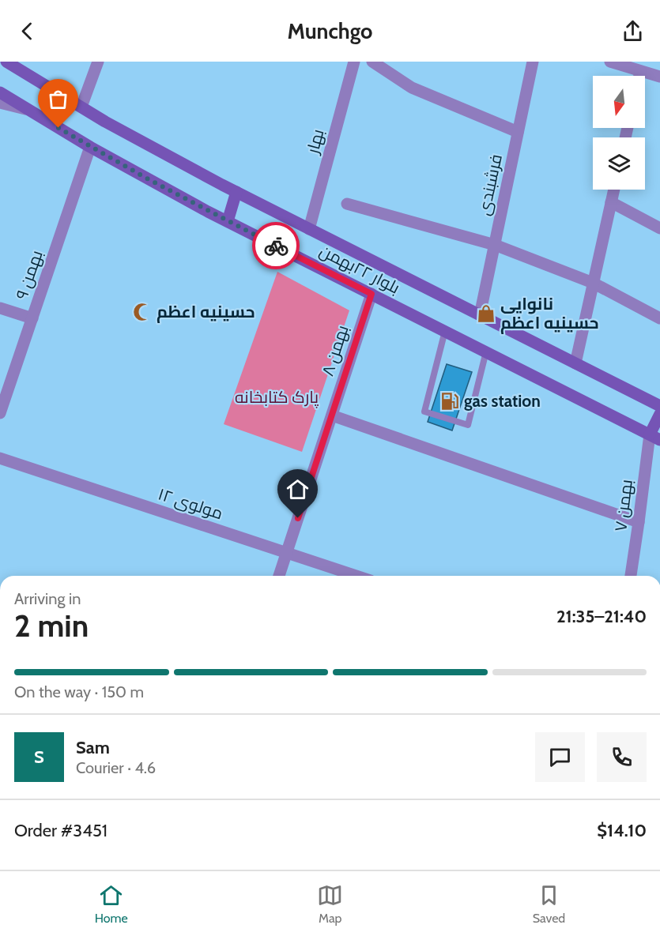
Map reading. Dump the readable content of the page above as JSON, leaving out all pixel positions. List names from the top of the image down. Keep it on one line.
{"streets":{"main road":["بلوار ۲۲بهمن"],"street":["بهار","فرشبندی","بهمن ۹","بهمن ۸","مولوی ۱۲","بهمن ۷"]},"crossings":[["بهار","بلوار ۲۲بهمن"],["فرشبندی","بلوار ۲۲بهمن"],["بلوار ۲۲بهمن","بهمن ۹"],["بلوار ۲۲بهمن","بهمن ۸"],["بلوار ۲۲بهمن","بهمن ۷"],["بهمن ۸","مولوی ۱۲"]],"parks":["پارک کتابخانه"],"places":{"mosque":["حسینیه اعظم"],"shop":["نانوایی حسینیه اعظم"],"fuel station":["gas station"]},"north":"bottom","page":{"header":"Munchgo","heading":["2 min","Arriving in","21:35–21:40"],"panel":["Sam","Courier · 4.6","Order #3451","$14.10"],"bar":"On the way · 150 m","round":"S","tabs":["Home","Map","Saved"]}}
